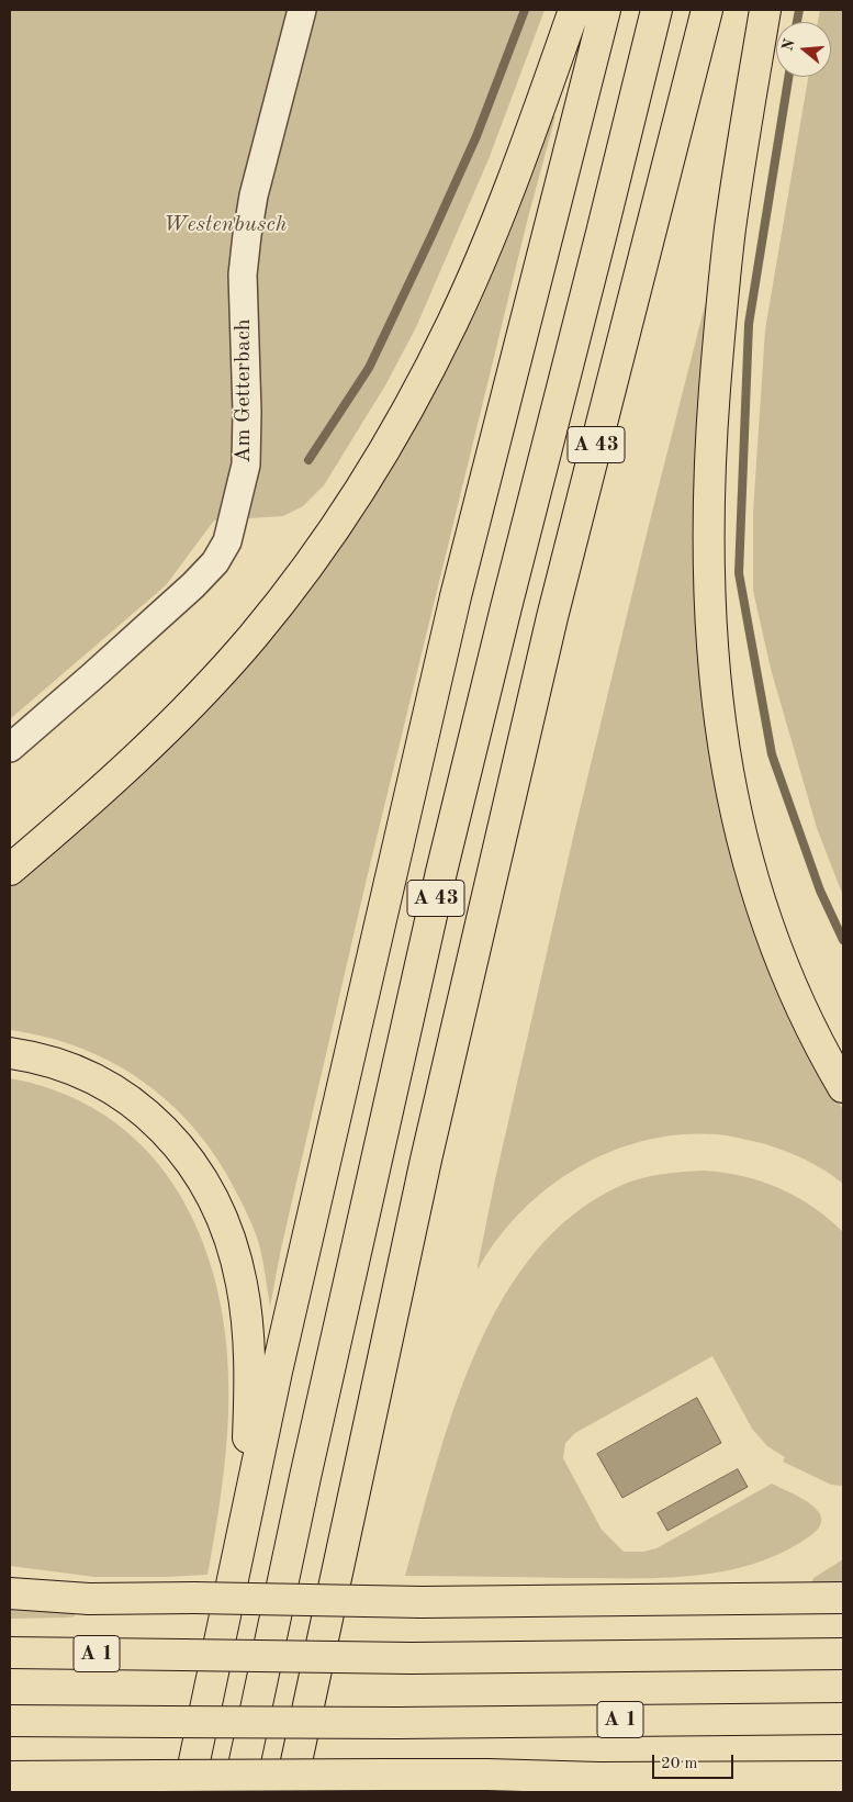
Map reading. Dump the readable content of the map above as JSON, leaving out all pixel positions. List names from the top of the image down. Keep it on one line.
{"streets":{"highway":["A 43","A 1"],"street":["Am Getterbach"]},"parks":["Westenbusch"],"scale_bar":"20 m","north":"left"}
